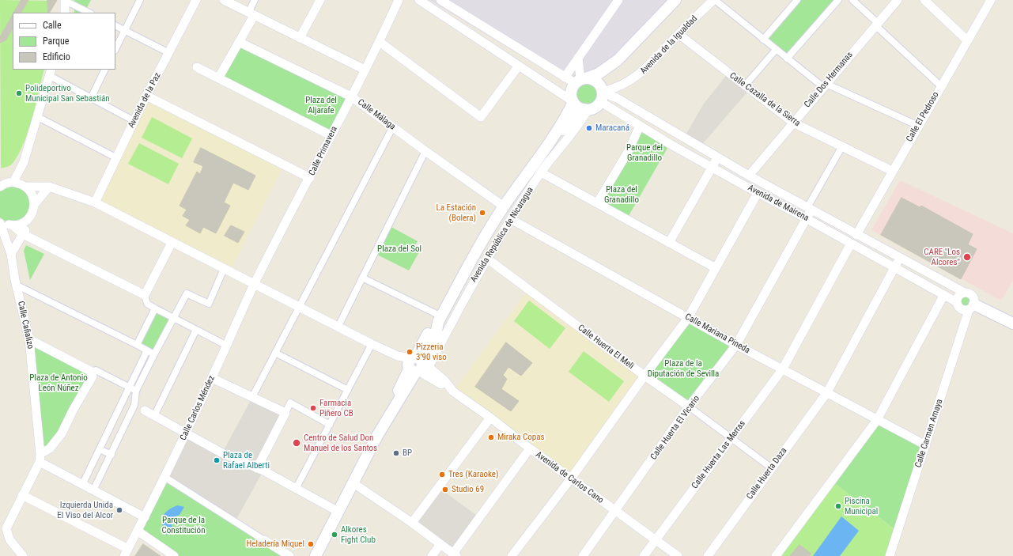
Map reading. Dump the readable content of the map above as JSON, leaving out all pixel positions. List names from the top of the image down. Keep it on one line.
{"streets":{"street":["Avenida de la Igualdad","Calle Dos Hermanas","Calle Cazalla de la Sierra","Avenida de la Paz","Calle Málaga","Calle El Pedroso","Calle Primavera","Avenida de Mairena","Avenida República de Nicaragua","Calle Cañalizo","Calle Mariana Pineda","Calle Huerta El Meli","Calle Carlos Méndez","Calle Huerta El Vicario","Calle Carmen Amaya","Calle Huerta Las Merras","Calle Huerta Daza","Avenida de Carlos Cano"]},"crossings":[["Avenida de la Igualdad","Calle Cazalla de la Sierra"],["Avenida de la Igualdad","Avenida de Mairena"],["Avenida de la Igualdad","Avenida República de Nicaragua"],["Calle Dos Hermanas","Calle Cazalla de la Sierra"],["Calle Cazalla de la Sierra","Calle El Pedroso"],["Calle Málaga","Calle Primavera"],["Calle Málaga","Avenida República de Nicaragua"],["Calle Primavera","Calle Carlos Méndez"],["Avenida de Mairena","Avenida República de Nicaragua"],["Avenida de Mairena","Calle Huerta El Vicario"],["Avenida de Mairena","Calle Carmen Amaya"],["Avenida de Mairena","Calle Huerta Las Merras"],["Avenida de Mairena","Calle Huerta Daza"],["Avenida República de Nicaragua","Calle Mariana Pineda"],["Avenida República de Nicaragua","Calle Huerta El Meli"],["Avenida República de Nicaragua","Avenida de Carlos Cano"],["Calle Mariana Pineda","Calle Huerta El Vicario"],["Calle Mariana Pineda","Calle Carmen Amaya"],["Calle Mariana Pineda","Calle Huerta Las Merras"],["Calle Mariana Pineda","Calle Huerta Daza"],["Calle Huerta El Meli","Calle Huerta El Vicario"],["Calle Huerta El Meli","Calle Huerta Las Merras"],["Calle Huerta El Meli","Calle Huerta Daza"],["Calle Huerta El Vicario","Avenida de Carlos Cano"],["Calle Huerta Las Merras","Avenida de Carlos Cano"]],"parks":["Plaza del Aljarafe","Parque del Granadillo","Plaza del Granadillo","Plaza del Sol","Plaza de la Diputación de Sevilla","Plaza de Antonio León Núñez","Parque de la Constitución"],"places":["Polideportivo Municipal San Sebastián","Maracaná","La Estación (Bolera)","CARE \"Los Alcores\"","Pizzeria 3’90 viso","Farmacia Piñero CB","Miraka Copas","Centro de Salud Don Manuel de los Santos","BP","Plaza de Rafael Alberti","Tres (Karaoke)","Studio 69","Piscina Municipal","Izquierda Unida El Viso del Alcor","Alkores Fight Club","Heladería Miquel"],"legend":["Calle","Parque","Edificio"]}
